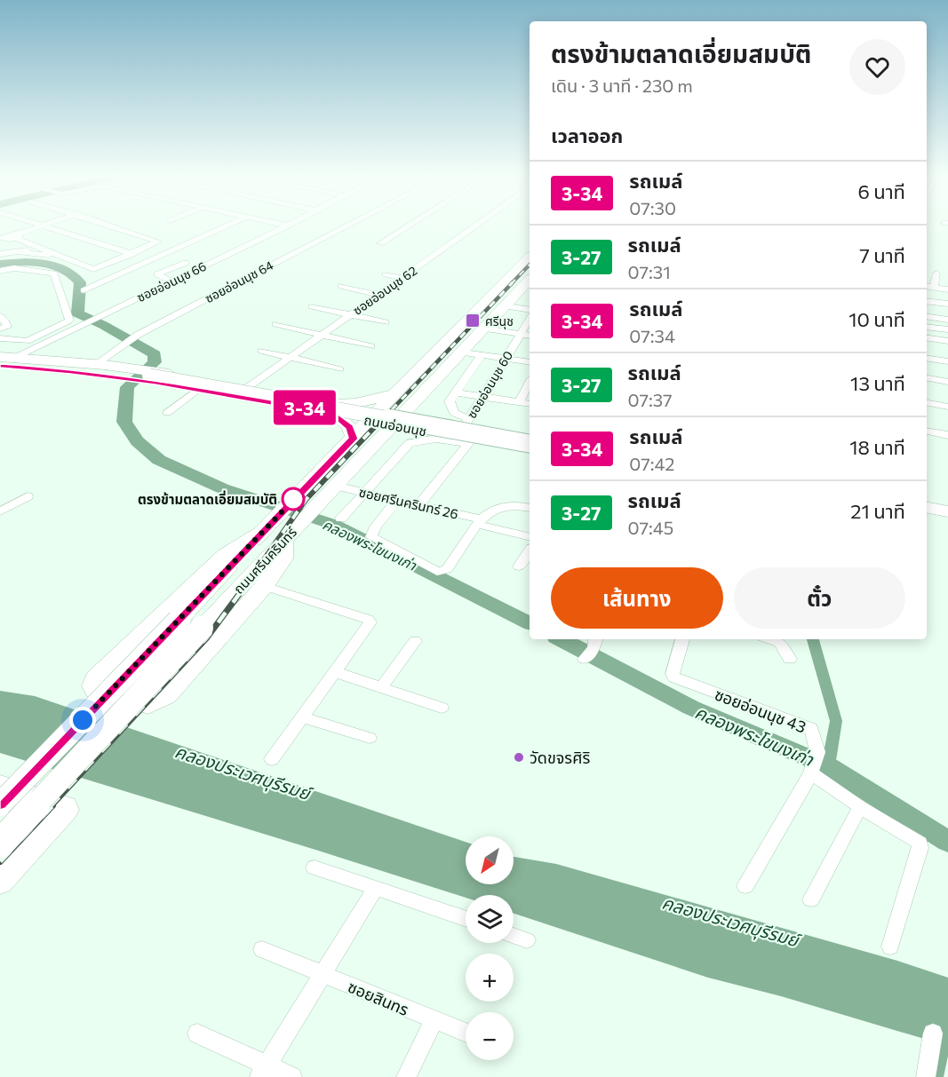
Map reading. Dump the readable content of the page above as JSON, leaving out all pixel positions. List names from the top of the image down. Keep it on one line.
{"streets":{"main road":["ถนนอ่อนนุช","ถนนศรีนครินทร์"],"street":["ซอยอ่อนนุช 66","ซอยอ่อนนุช 64","ซอยอ่อนนุช 62","ซอยอ่อนนุช 60","ซอยศรีนครินทร์ 26","ซอยอ่อนนุช 43","ซอยสินทร"]},"crossings":[["ซอยอ่อนนุช 66","ถนนอ่อนนุช"],["ซอยอ่อนนุช 64","ถนนอ่อนนุช"],["ซอยอ่อนนุช 62","ถนนอ่อนนุช"],["ซอยอ่อนนุช 60","ถนนอ่อนนุช"],["ซอยอ่อนนุช 60","ซอยศรีนครินทร์ 26"],["ถนนอ่อนนุช","ถนนศรีนครินทร์"],["ซอยศรีนครินทร์ 26","ถนนศรีนครินทร์"]],"water":["คลองพระโขนงเก่า","คลองประเวศบุรีรมย์"],"places":{"transit":["ศรีนุช"],"other":["ตรงข้ามตลาดเอี่ยมสมบัติ","วัดขจรศิริ"]},"lines":["bus line 3-34"],"north":"bottom left","page":{"on_map":"3-34","heading":[["ตรงข้ามตลาดเอี่ยมสมบัติ","เดิน · 3 นาที · 230 m"],"เวลาออก"],"list":[{"mark":"3-34","name":"รถเมล์","note":"07:30","value":"6 นาที"},{"mark":"3-27","name":"รถเมล์","note":"07:31","value":"7 นาที"},{"mark":"3-34","name":"รถเมล์","note":"07:34","value":"10 นาที"},{"mark":"3-27","name":"รถเมล์","note":"07:37","value":"13 นาที"},{"mark":"3-34","name":"รถเมล์","note":"07:42","value":"18 นาที"},{"mark":"3-27","name":"รถเมล์","note":"07:45","value":"21 นาที"}],"buttons":["เส้นทาง","ตั๋ว"],"map_buttons":["+","−"]}}
